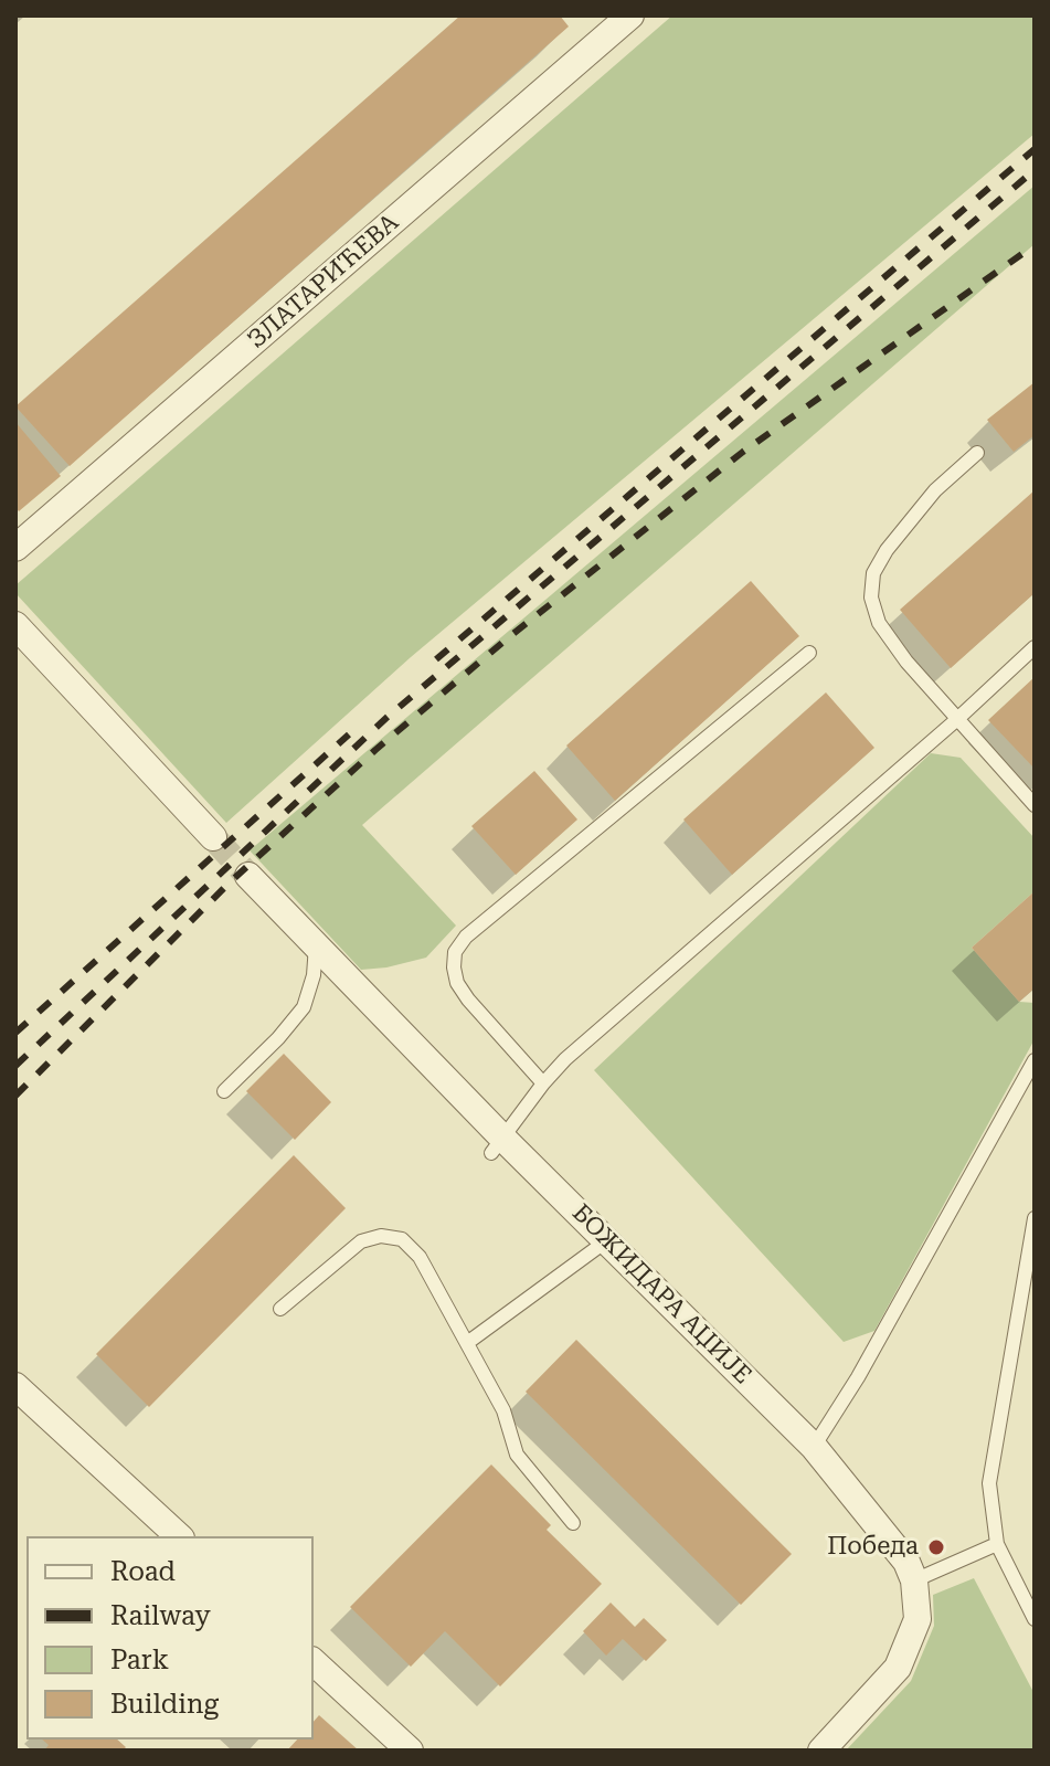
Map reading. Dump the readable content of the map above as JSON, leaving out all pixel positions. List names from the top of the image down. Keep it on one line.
{"streets":{"street":["ЗЛАТАРИЋЕВА","БОЖИДАРА АЏИЈЕ"]},"places":["Победа"],"legend":["Road","Railway","Park","Building"]}
